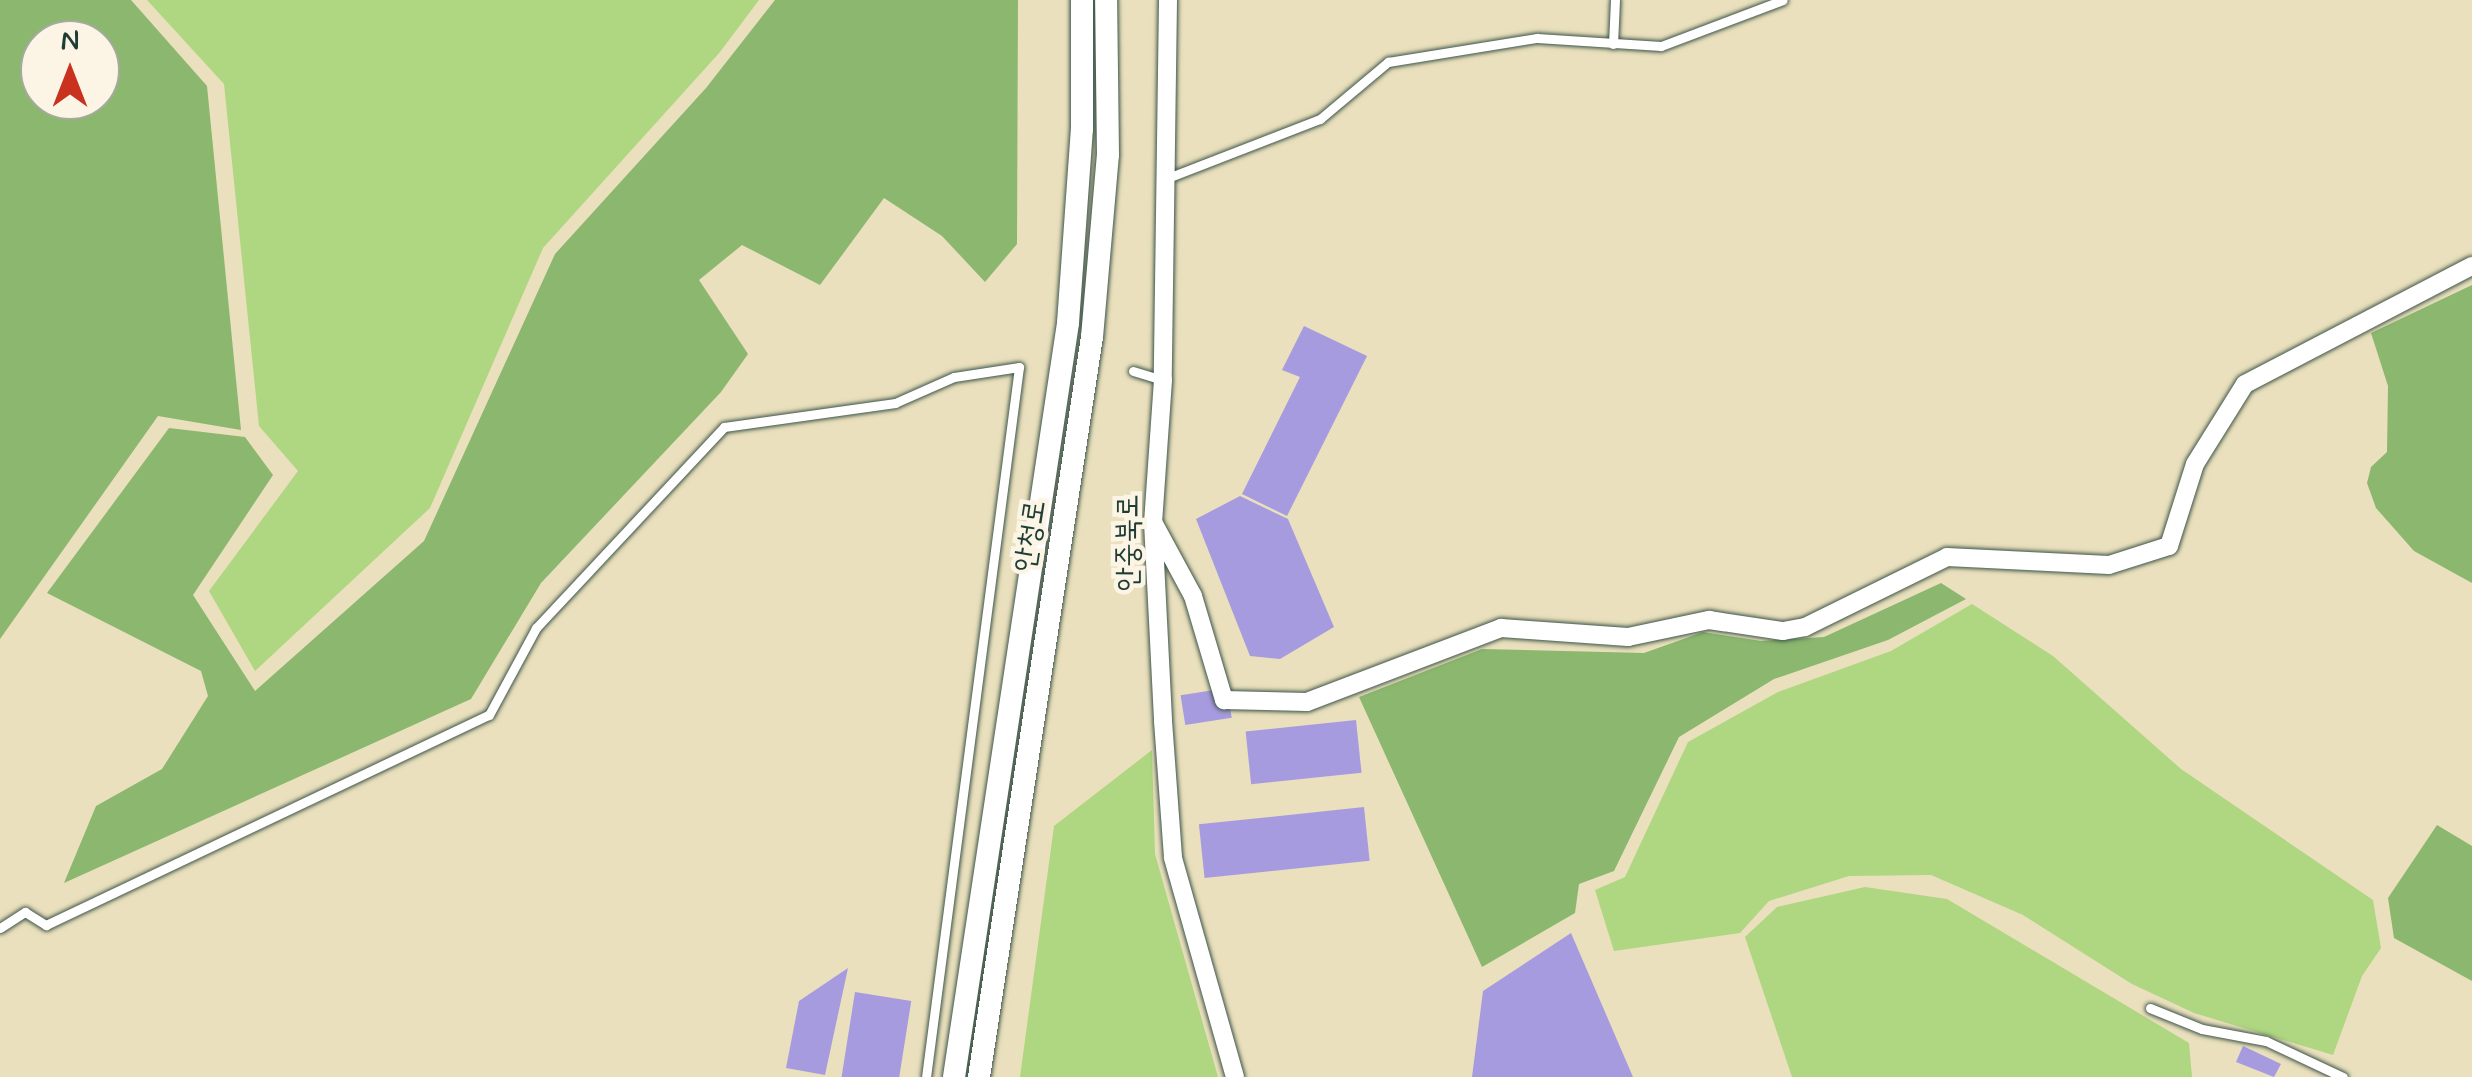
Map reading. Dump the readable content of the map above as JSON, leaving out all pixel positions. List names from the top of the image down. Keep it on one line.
{"streets":{"street":["안청로","안중북로"]},"north":"top"}
